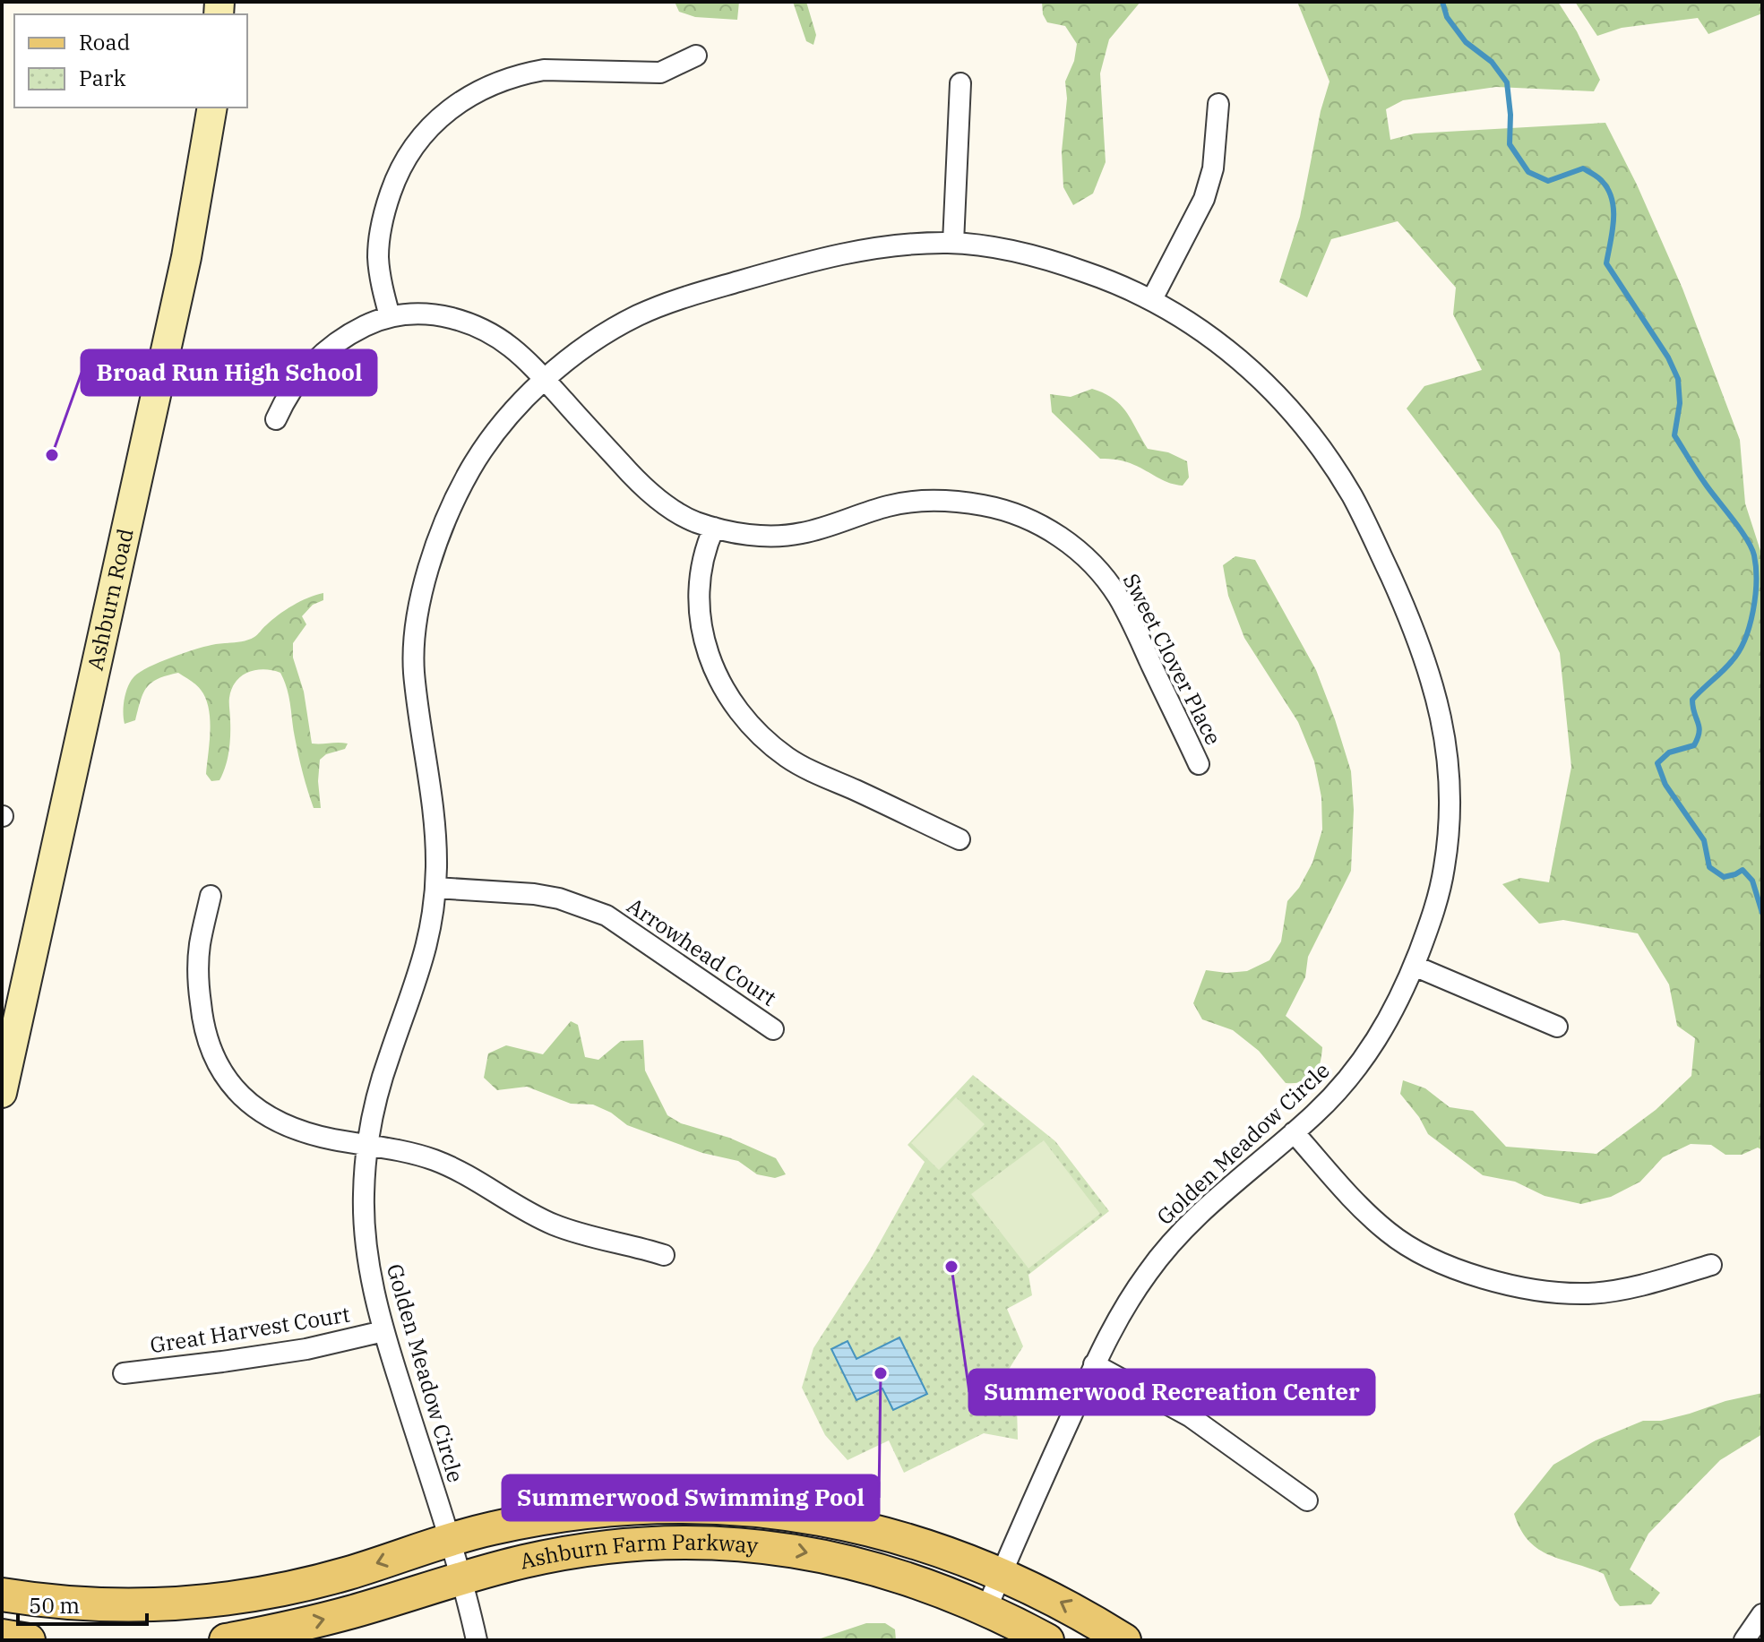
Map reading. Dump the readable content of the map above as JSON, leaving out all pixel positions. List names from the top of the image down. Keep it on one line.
{"streets":{"main road":["Ashburn Road","Ashburn Farm Parkway"],"street":["Sweet Clover Place","Arrowhead Court","Golden Meadow Circle","Great Harvest Court"]},"crossings":[["Sweet Clover Place","Golden Meadow Circle"],["Arrowhead Court","Golden Meadow Circle"],["Golden Meadow Circle","Great Harvest Court"],["Golden Meadow Circle","Ashburn Farm Parkway"]],"places":["Broad Run High School","Summerwood Recreation Center","Summerwood Swimming Pool"],"legend":["Road","Park"],"scale_bar":"50 m"}
